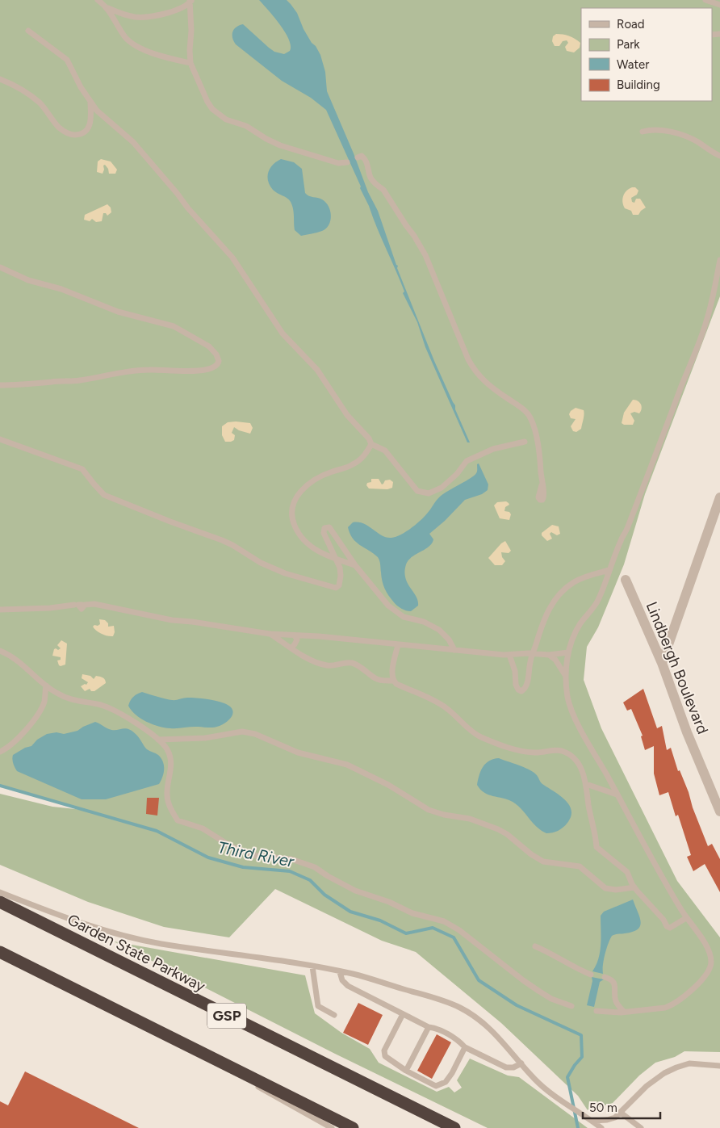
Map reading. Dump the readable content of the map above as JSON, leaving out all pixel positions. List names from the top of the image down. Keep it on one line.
{"streets":{"highway":["Garden State Parkway","GSP"],"street":["Lindbergh Boulevard"]},"water":["Third River"],"legend":["Road","Park","Water","Building"],"scale_bar":"50 m"}
